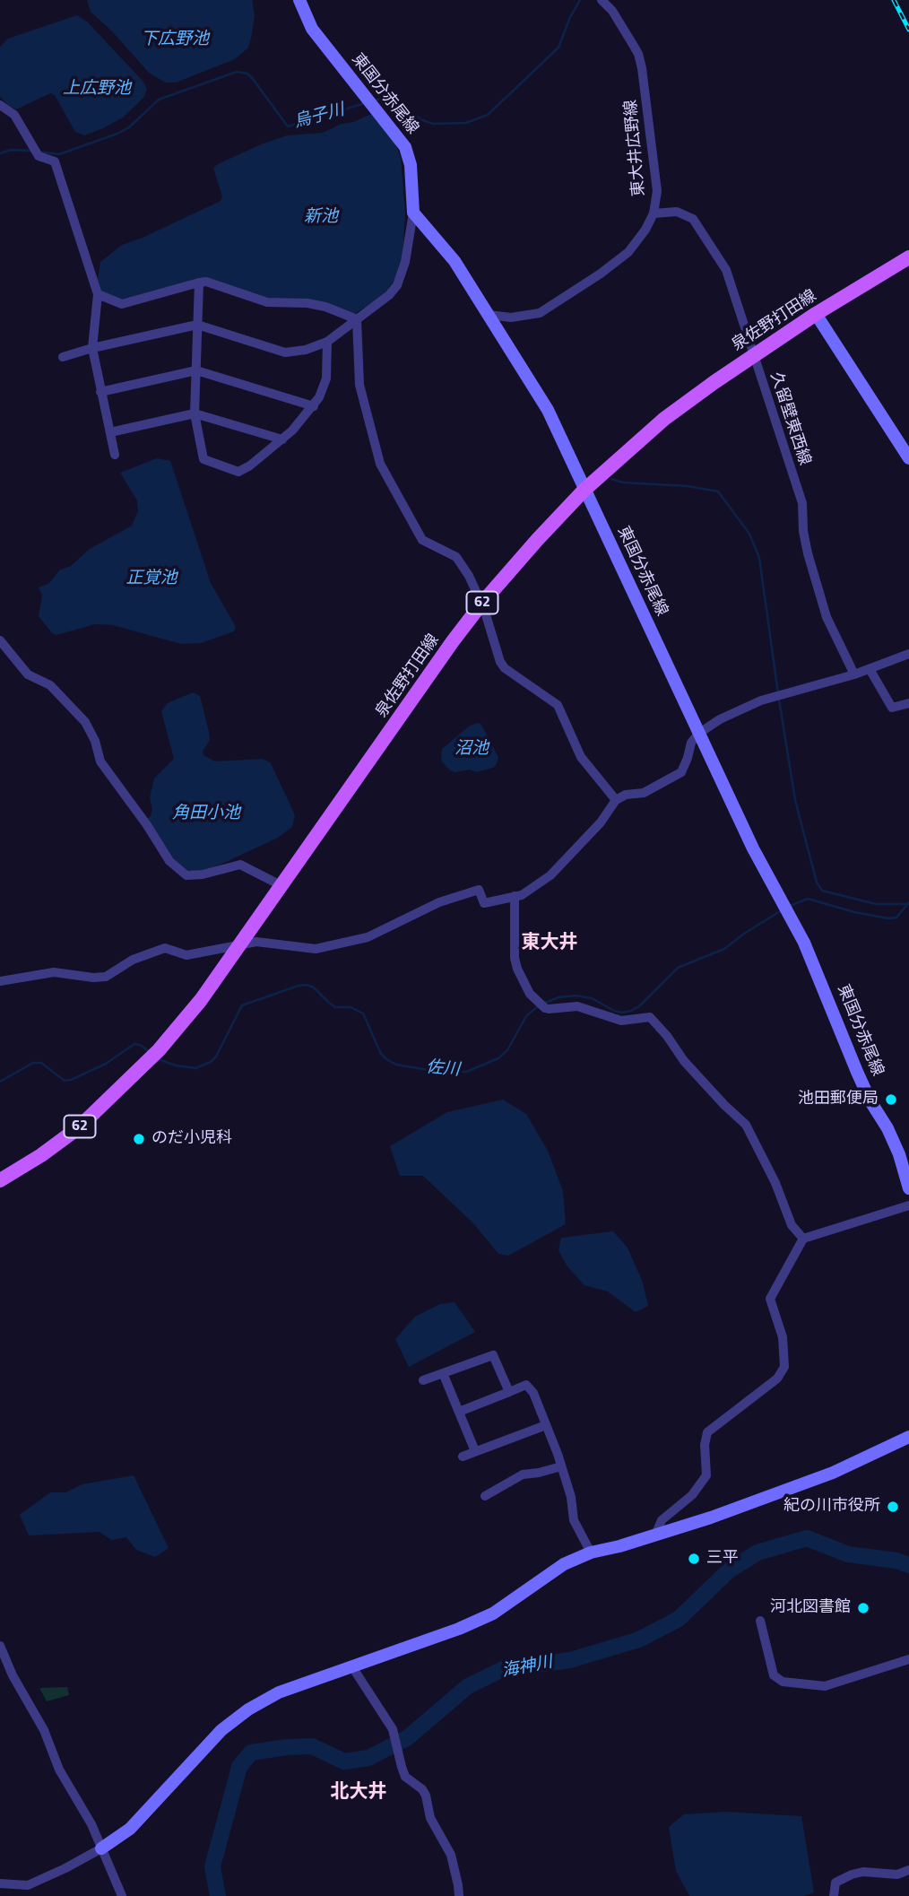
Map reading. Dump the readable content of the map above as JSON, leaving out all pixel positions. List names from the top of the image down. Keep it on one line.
{"streets":{"main road":["泉佐野打田線","62"],"street":["東国分赤尾線","東大井広野線","久留壁東西線"]},"crossings":[["東国分赤尾線","東大井広野線"],["東国分赤尾線","泉佐野打田線"],["東大井広野線","久留壁東西線"],["泉佐野打田線","久留壁東西線"]],"districts":["東大井","北大井"],"water":["下広野池","上広野池","烏子川","新池","正覚池","沼池","角田小池","佐川","海神川"],"places":["池田郵便局","のだ小児科","紀の川市役所","三平","河北図書館"]}
